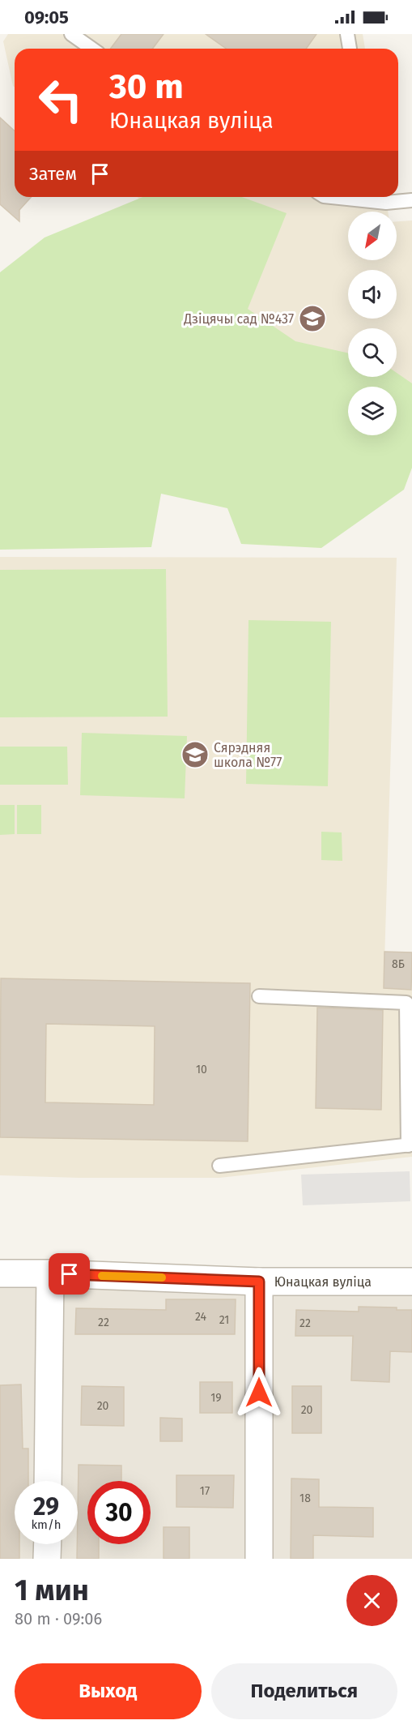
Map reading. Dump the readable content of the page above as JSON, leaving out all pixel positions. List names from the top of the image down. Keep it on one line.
{"streets":{"street":["Юнацкая вуліца"]},"places":{"school or university":["Дзіцячы сад №437","Сярэдняя школа №77"]},"house_numbers":["8Б","10","24","21","22","22","19","20","20","17","18"],"north":"bottom left","page":{"status":"09:05","turn":["30 m","Юнацкая вуліца"],"then":"Затем","speed":"29 km/h","limit":"30","heading":["1 мин","80 m · 09:06"],"buttons":["Выход","Поделиться"]}}
